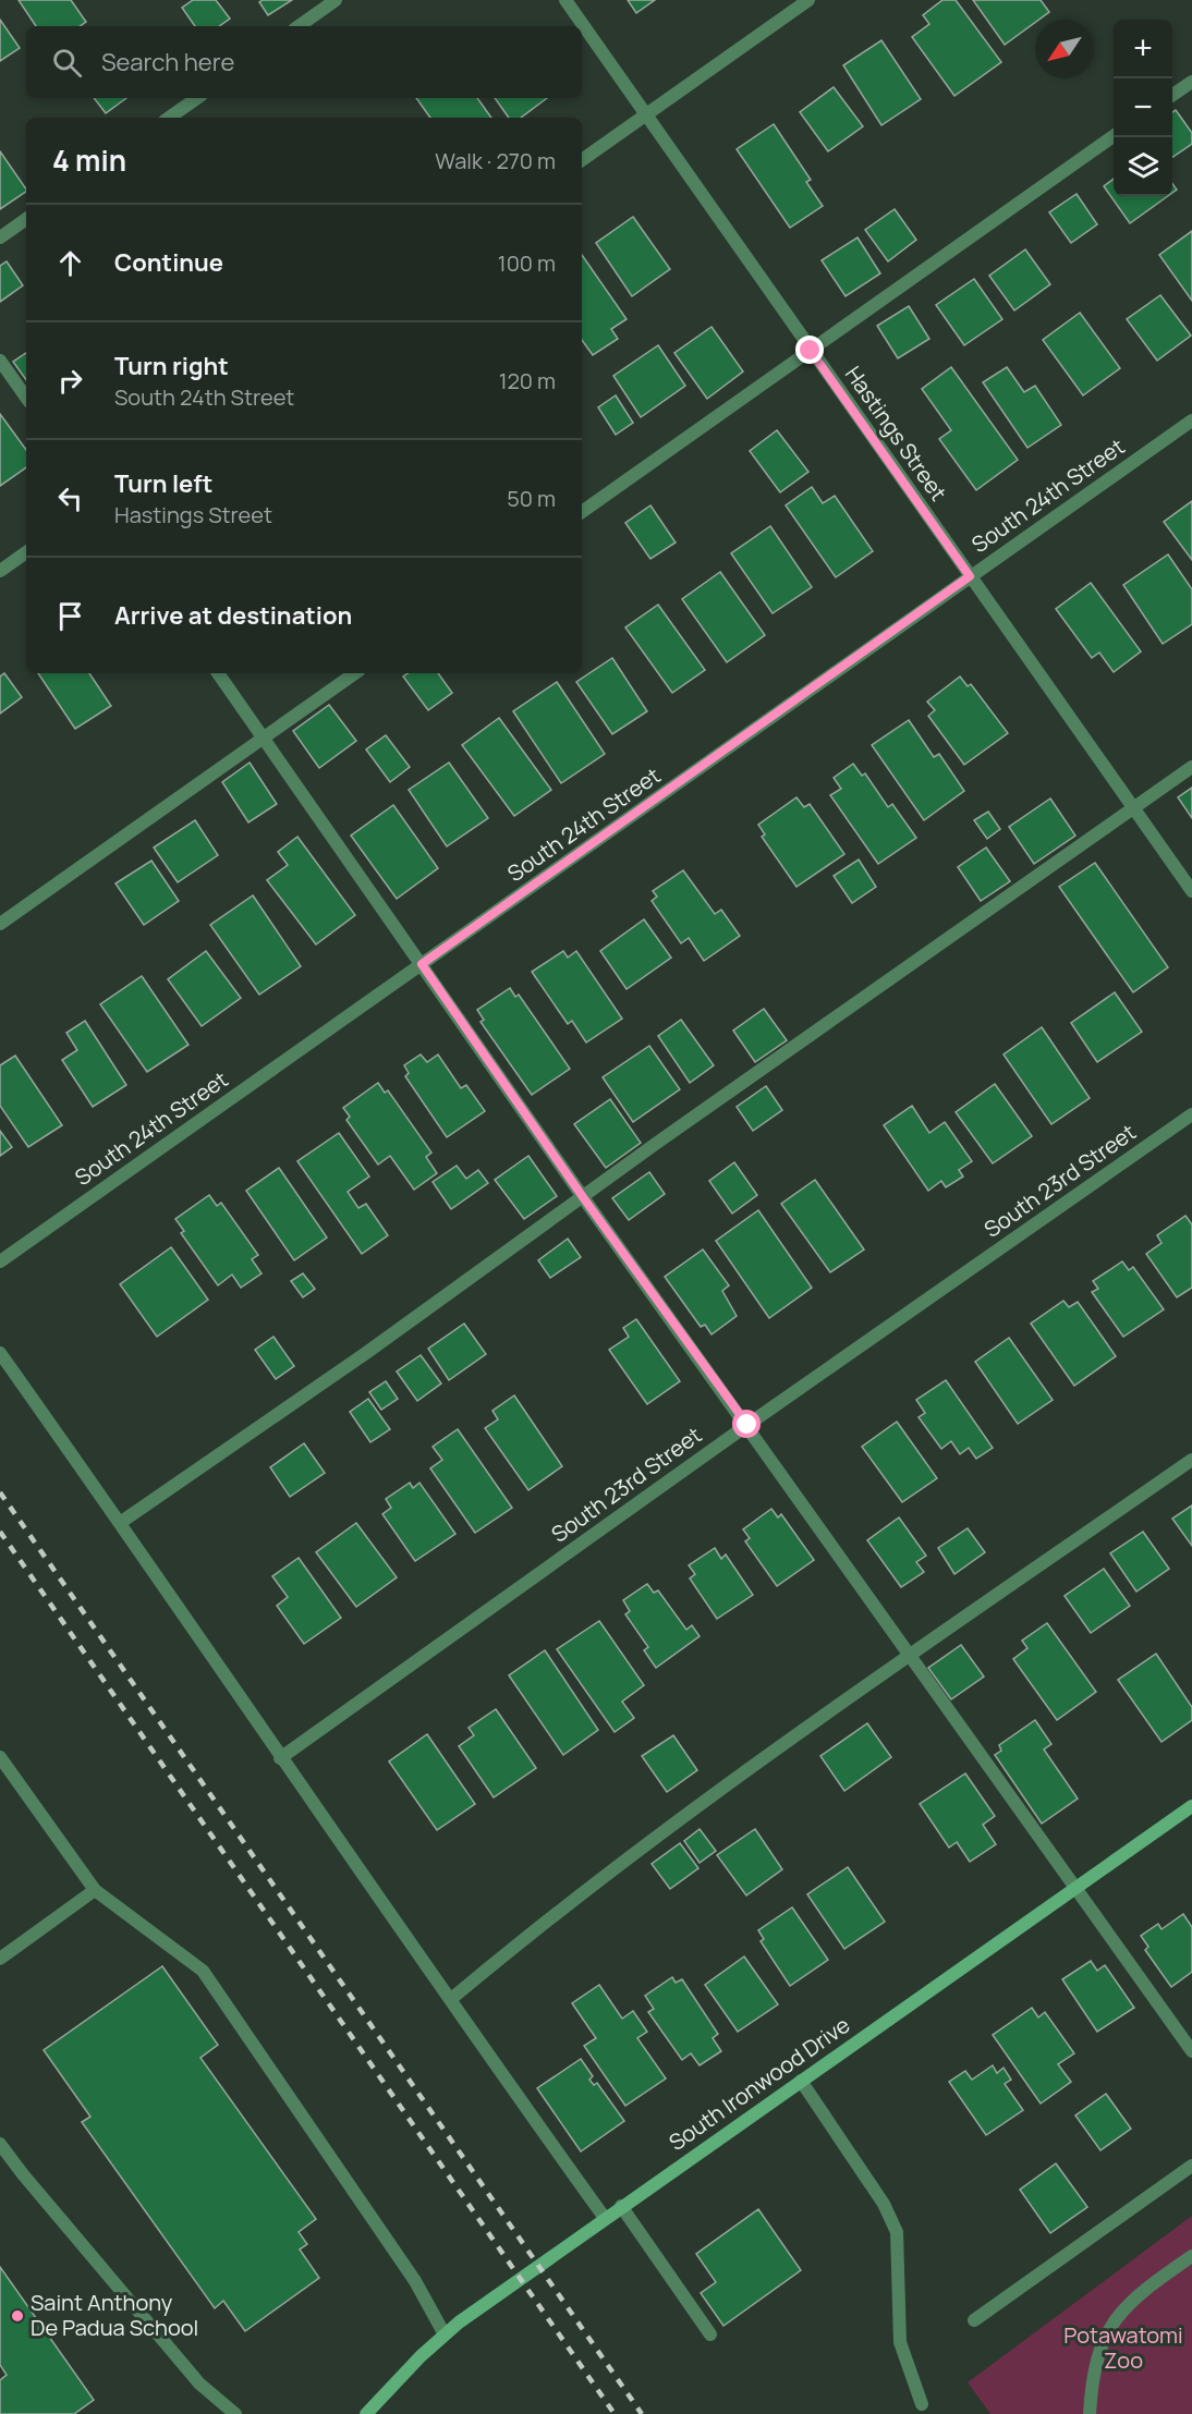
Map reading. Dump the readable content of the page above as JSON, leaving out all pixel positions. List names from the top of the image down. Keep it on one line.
{"streets":{"main road":["South Ironwood Drive"],"street":["Hastings Street","South 24th Street","South 23rd Street"]},"crossings":[["Hastings Street","South 24th Street"]],"parks":["Potawatomi Zoo"],"places":["Saint Anthony De Padua School"],"north":"bottom left","page":{"map_buttons":["+","−"],"search":"Search here","heading":["4 min","Walk · 270 m"],"list":[["Continue","100 m"],["Turn right","South 24th Street","120 m"],["Turn left","Hastings Street","50 m"],"Arrive at destination"]}}
